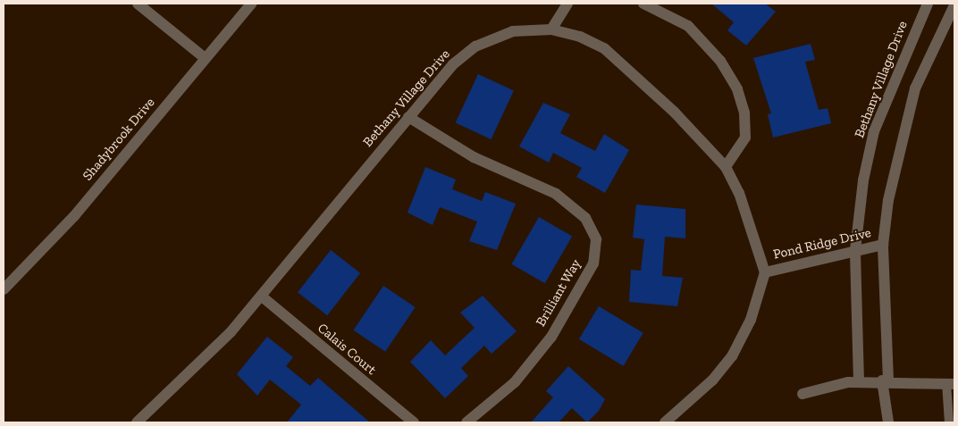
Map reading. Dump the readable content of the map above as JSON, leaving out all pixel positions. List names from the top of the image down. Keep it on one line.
{"streets":{"street":["Bethany Village Drive","Shadybrook Drive","Pond Ridge Drive","Brilliant Way","Calais Court"]},"crossings":[["Bethany Village Drive","Pond Ridge Drive"],["Bethany Village Drive","Brilliant Way"],["Bethany Village Drive","Calais Court"]]}
